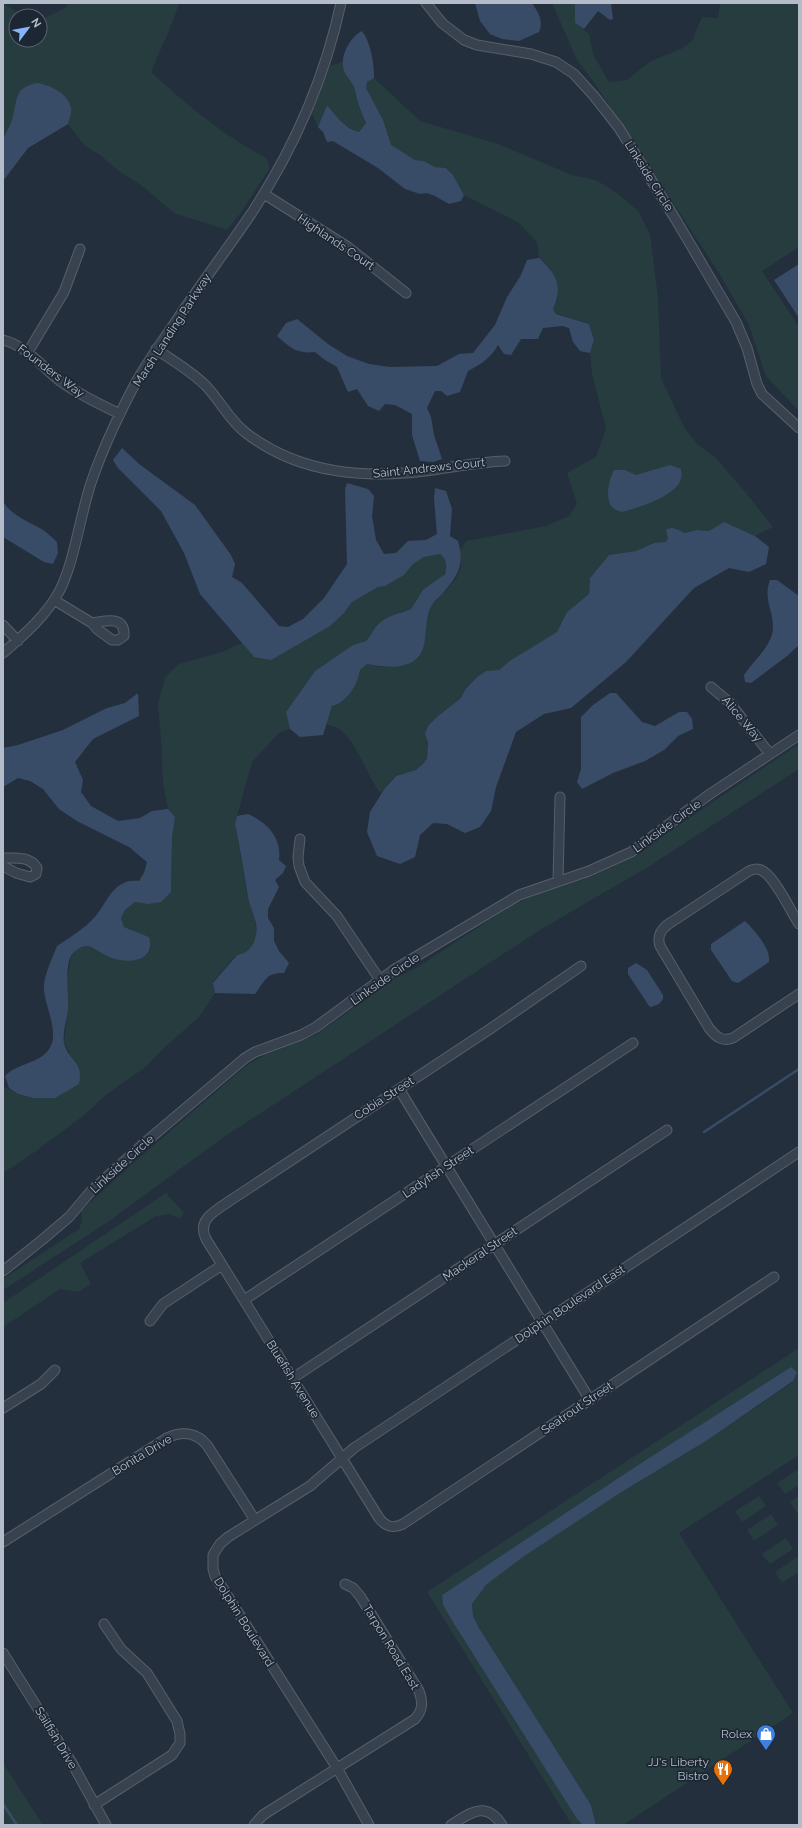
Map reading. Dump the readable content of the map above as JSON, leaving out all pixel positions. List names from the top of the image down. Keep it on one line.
{"streets":{"street":["Linkside Circle","Highlands Court","Marsh Landing Parkway","Founders Way","Saint Andrews Court","Alice Way","Cobia Street","Ladyfish Street","Mackeral Street","Dolphin Boulevard East","Bluefish Avenue","Seatrout Street","Bonita Drive","Dolphin Boulevard","Tarpon Road East","Sailfish Drive"]},"crossings":[["Linkside Circle","Alice Way"],["Highlands Court","Marsh Landing Parkway"],["Marsh Landing Parkway","Founders Way"],["Marsh Landing Parkway","Saint Andrews Court"],["Cobia Street","Bluefish Avenue"],["Ladyfish Street","Bluefish Avenue"],["Mackeral Street","Bluefish Avenue"],["Dolphin Boulevard East","Bluefish Avenue"],["Dolphin Boulevard East","Dolphin Boulevard"],["Bluefish Avenue","Seatrout Street"],["Bluefish Avenue","Dolphin Boulevard"],["Bonita Drive","Dolphin Boulevard"],["Dolphin Boulevard","Tarpon Road East"]],"places":{"shop":["Rolex"],"restaurant":["JJ's Liberty Bistro"]},"north":"top right"}
